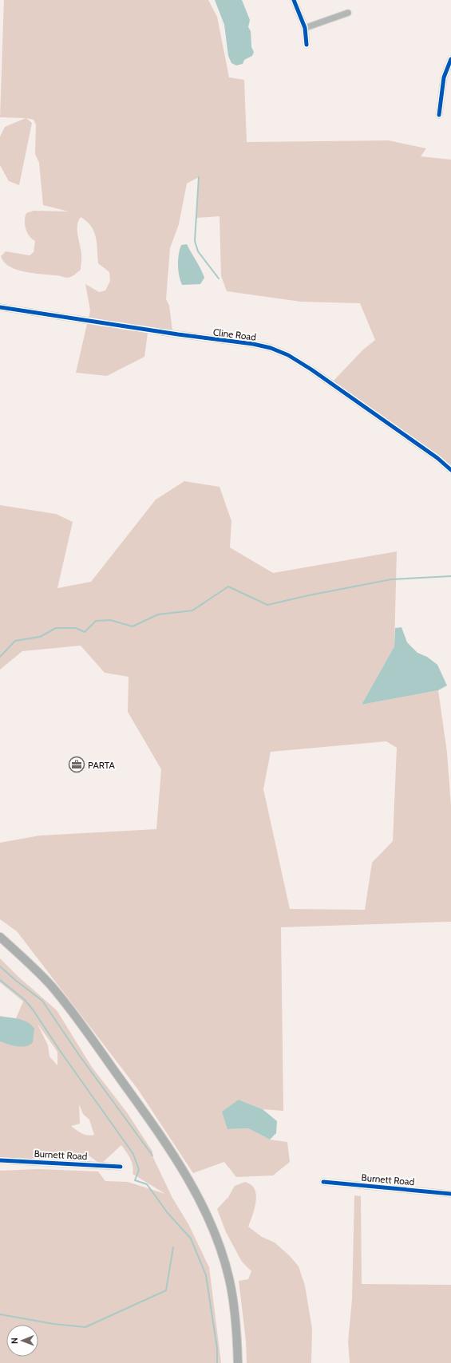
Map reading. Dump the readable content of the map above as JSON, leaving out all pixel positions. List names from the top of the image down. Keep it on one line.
{"streets":{"street":["Cline Road","Burnett Road"]},"places":{"office":["PARTA"]},"north":"left"}
